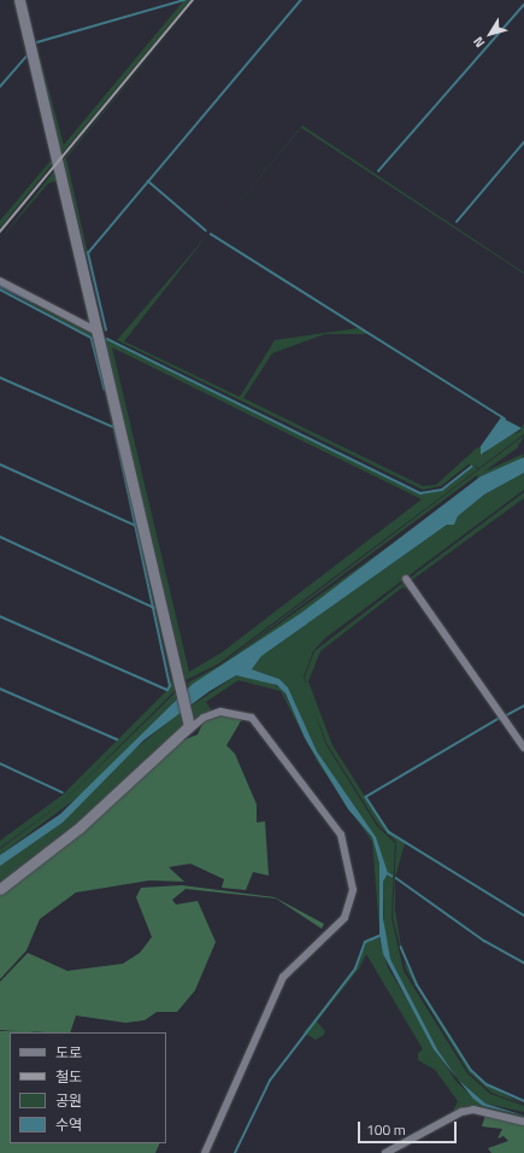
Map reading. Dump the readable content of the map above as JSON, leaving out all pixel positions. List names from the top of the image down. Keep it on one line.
{"legend":["도로","철도","공원","수역"],"scale_bar":"100 m","north":"bottom left"}
